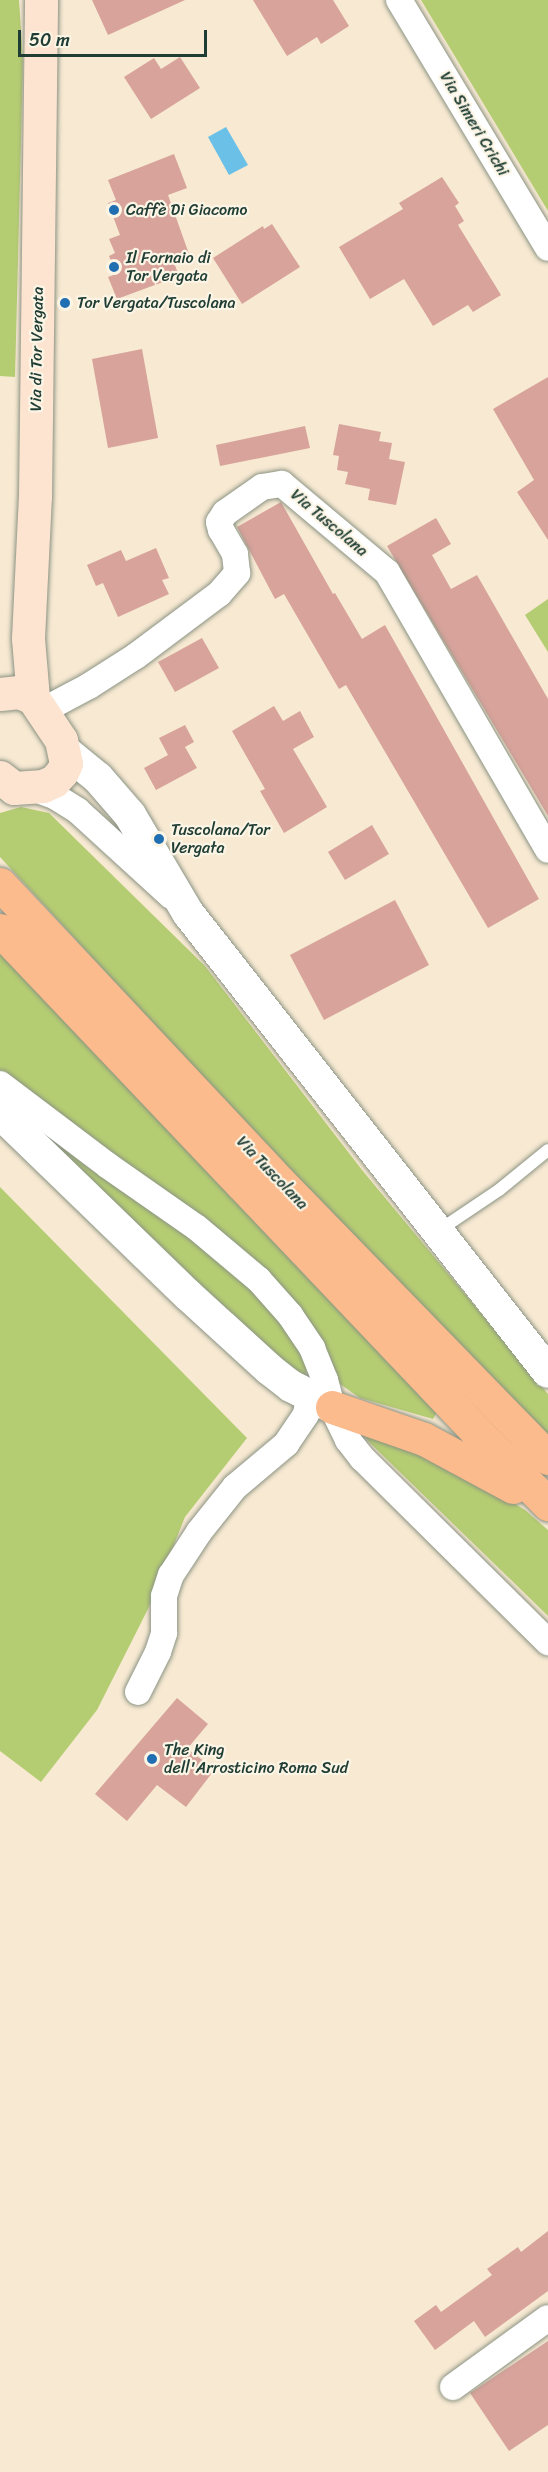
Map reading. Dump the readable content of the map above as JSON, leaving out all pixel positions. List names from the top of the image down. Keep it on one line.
{"streets":{"main road":["Via di Tor Vergata","Via Tuscolana"],"street":["Via Simeri Crichi"]},"crossings":[["Via di Tor Vergata","Via Tuscolana"]],"places":["Caffè Di Giacomo","Il Fornaio di Tor Vergata","Tor Vergata/Tuscolana","Tuscolana/Tor Vergata","The King dell'Arrosticino Roma Sud"],"scale_bar":"50 m"}
